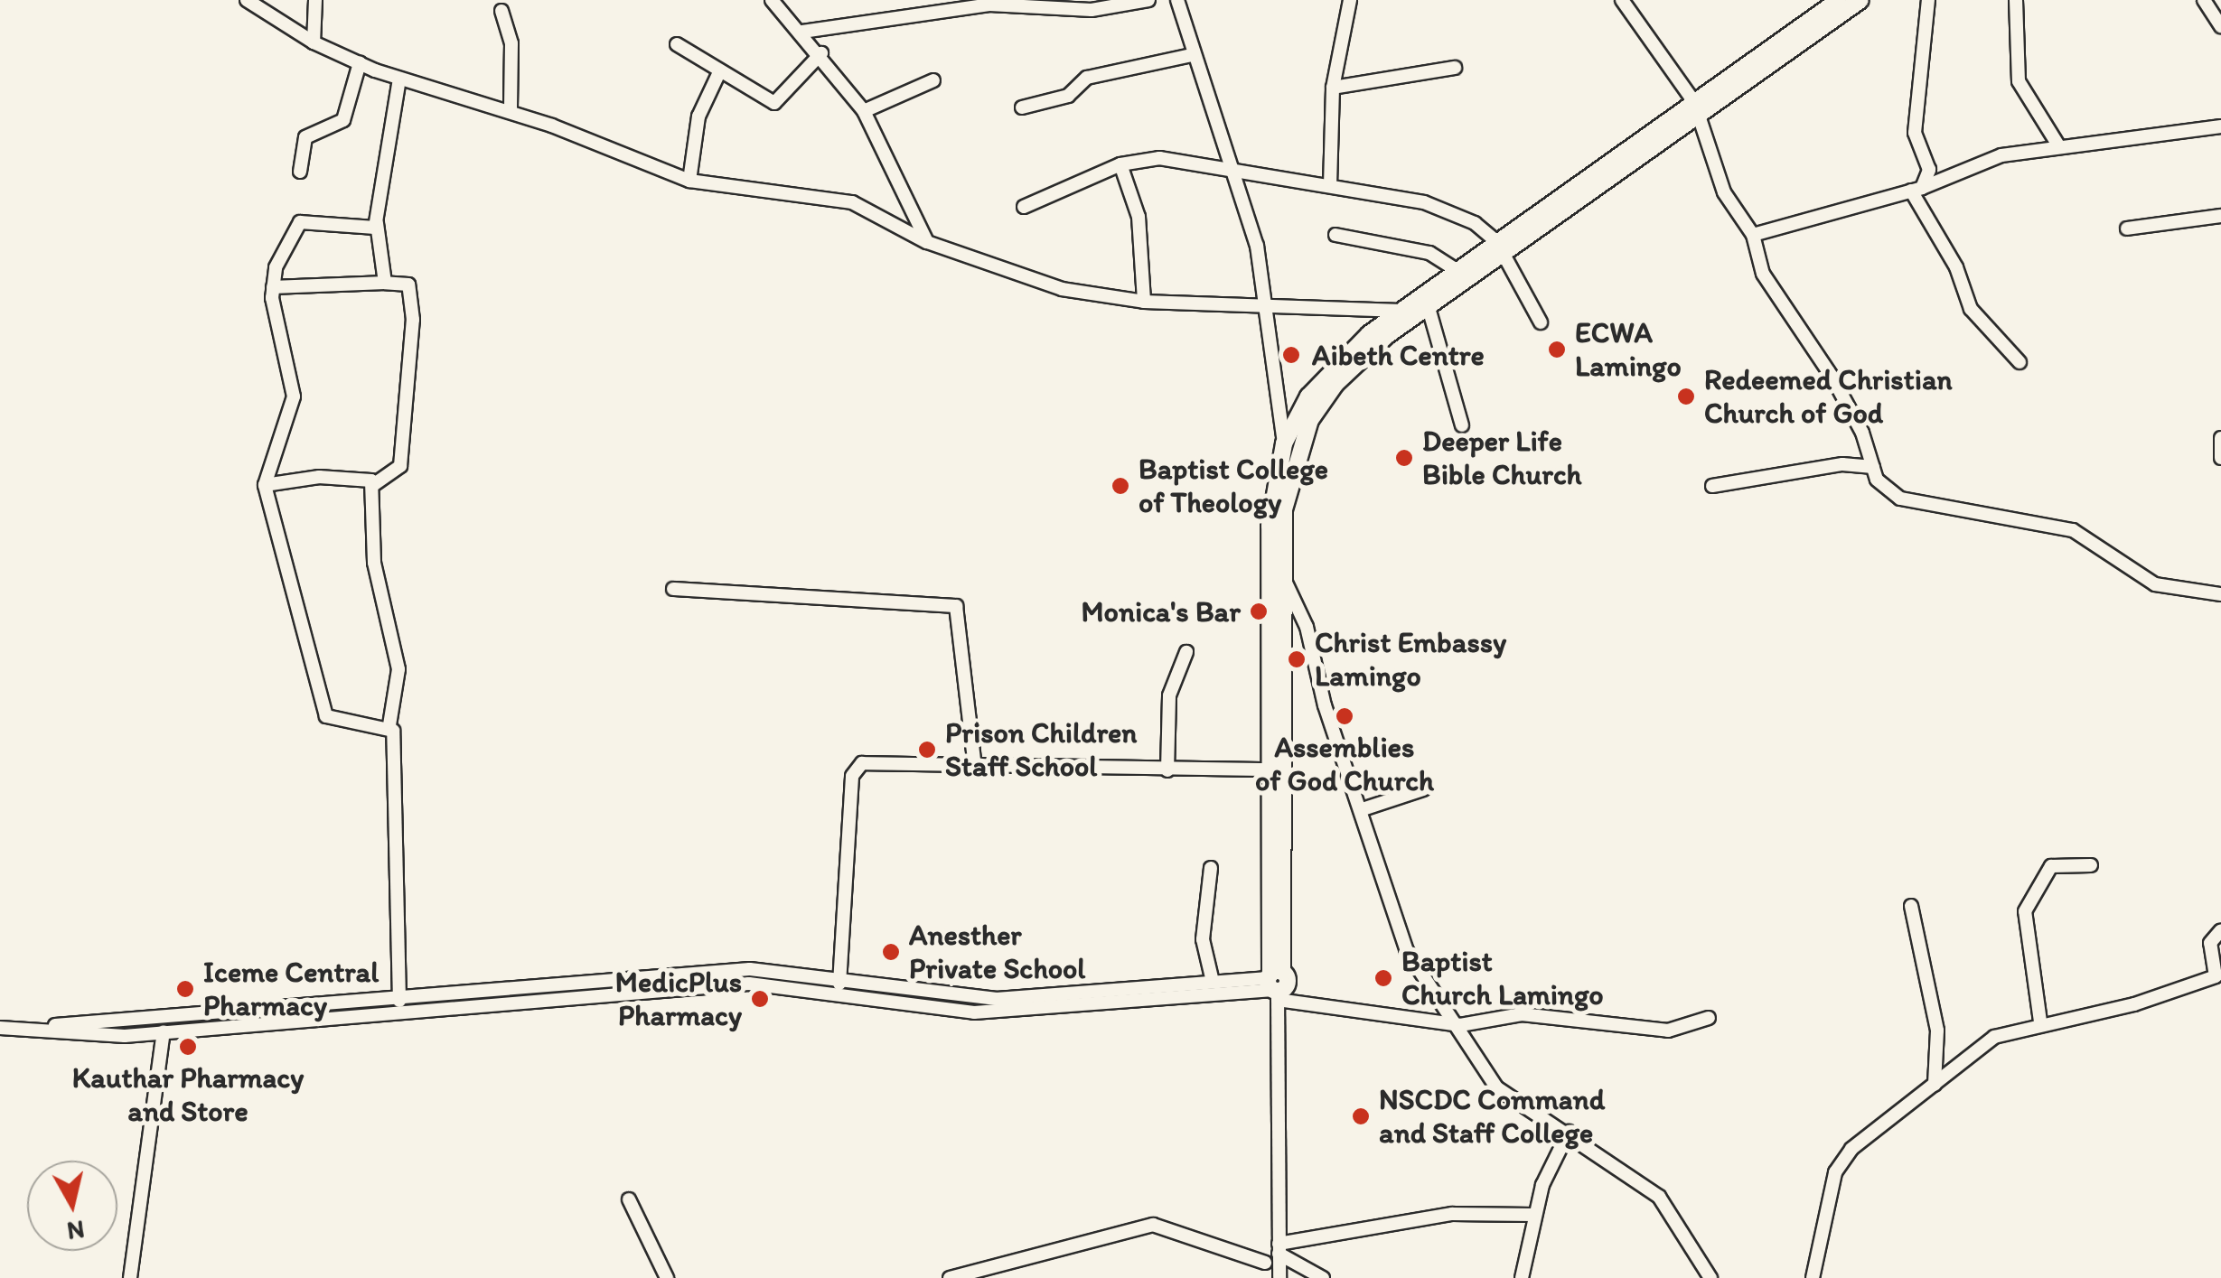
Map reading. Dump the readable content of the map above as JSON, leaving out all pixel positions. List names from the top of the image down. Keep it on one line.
{"places":["ECWA Lamingo","Aibeth Centre","Redeemed Christian Church of God","Deeper Life Bible Church","Baptist College of Theology","Monica's Bar","Christ Embassy Lamingo","Assemblies of God Church","Prison Children Staff School","Anesther Private School","Baptist Church Lamingo","Iceme Central Pharmacy","MedicPlus Pharmacy","Kauthar Pharmacy and Store","NSCDC Command and Staff College"],"north":"bottom"}
